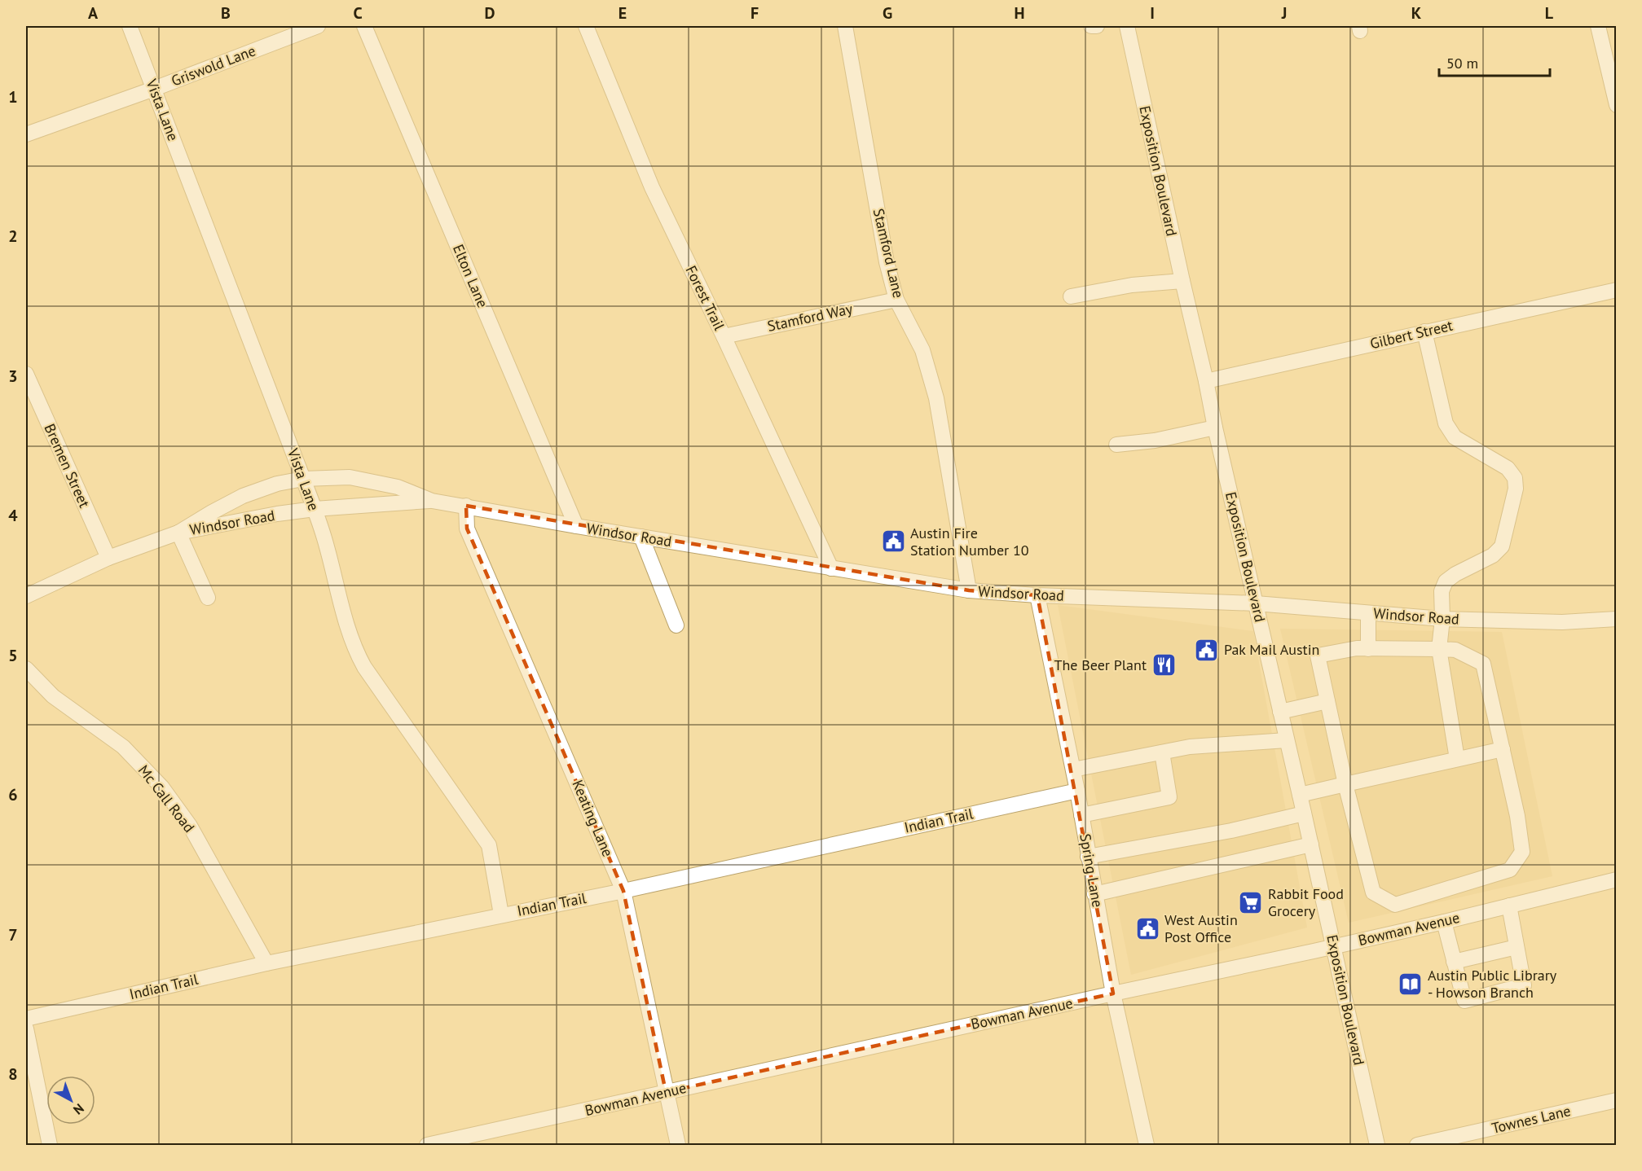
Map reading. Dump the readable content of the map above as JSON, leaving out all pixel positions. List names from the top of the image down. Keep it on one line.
{"streets":{"street":["Griswold Lane","Vista Lane","Exposition Boulevard","Stamford Lane","Elton Lane","Forest Trail","Stamford Way","Gilbert Street","Bremen Street","Windsor Road","Mc Call Road","Keating Lane","Indian Trail","Spring Lane","Bowman Avenue","Townes Lane"]},"crossings":[["Griswold Lane","Vista Lane"],["Vista Lane","Windsor Road"],["Vista Lane","Indian Trail"],["Exposition Boulevard","Gilbert Street"],["Exposition Boulevard","Windsor Road"],["Exposition Boulevard","Bowman Avenue"],["Stamford Lane","Stamford Way"],["Stamford Lane","Windsor Road"],["Elton Lane","Windsor Road"],["Forest Trail","Stamford Way"],["Forest Trail","Windsor Road"],["Bremen Street","Windsor Road"],["Windsor Road","Keating Lane"],["Windsor Road","Spring Lane"],["Mc Call Road","Indian Trail"],["Keating Lane","Indian Trail"],["Keating Lane","Bowman Avenue"],["Indian Trail","Spring Lane"],["Spring Lane","Bowman Avenue"]],"places":{"public building":["Austin Fire Station Number 10","Pak Mail Austin","West Austin Post Office"],"restaurant":["The Beer Plant"],"supermarket":["Rabbit Food Grocery"],"library":["Austin Public Library - Howson Branch"]},"scale_bar":"50 m","north":"bottom right","grid":{"columns":["A","B","C","D","E","F","G","H","I","J","K","L"],"rows":["1","2","3","4","5","6","7","8"]}}
